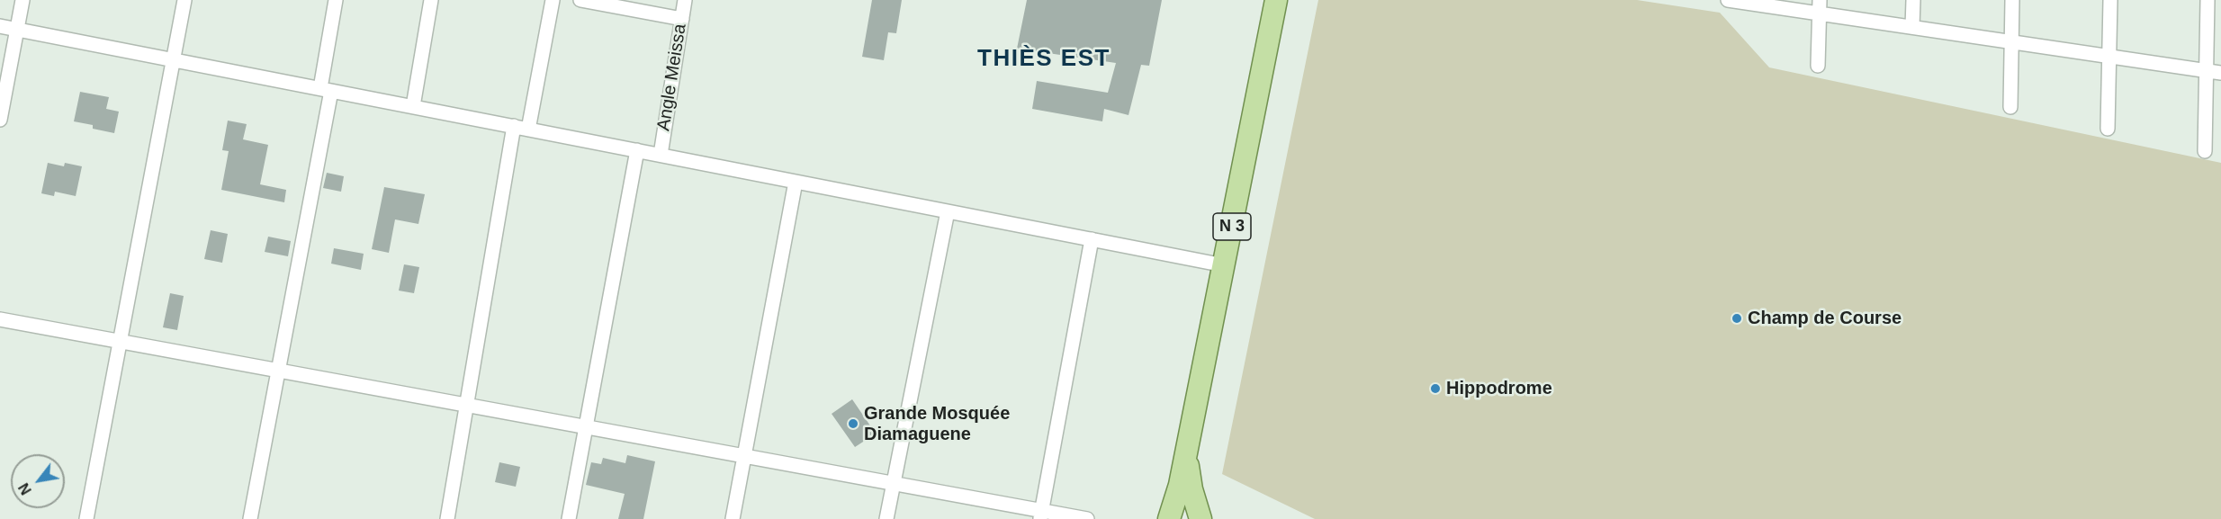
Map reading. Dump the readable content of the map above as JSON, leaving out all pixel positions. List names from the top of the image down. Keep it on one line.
{"streets":{"main road":["N 3"],"street":["Angle Meissa"]},"districts":["THIÈS EST"],"places":["Champ de Course","Hippodrome","Grande Mosquée Diamaguene"],"north":"bottom left"}
